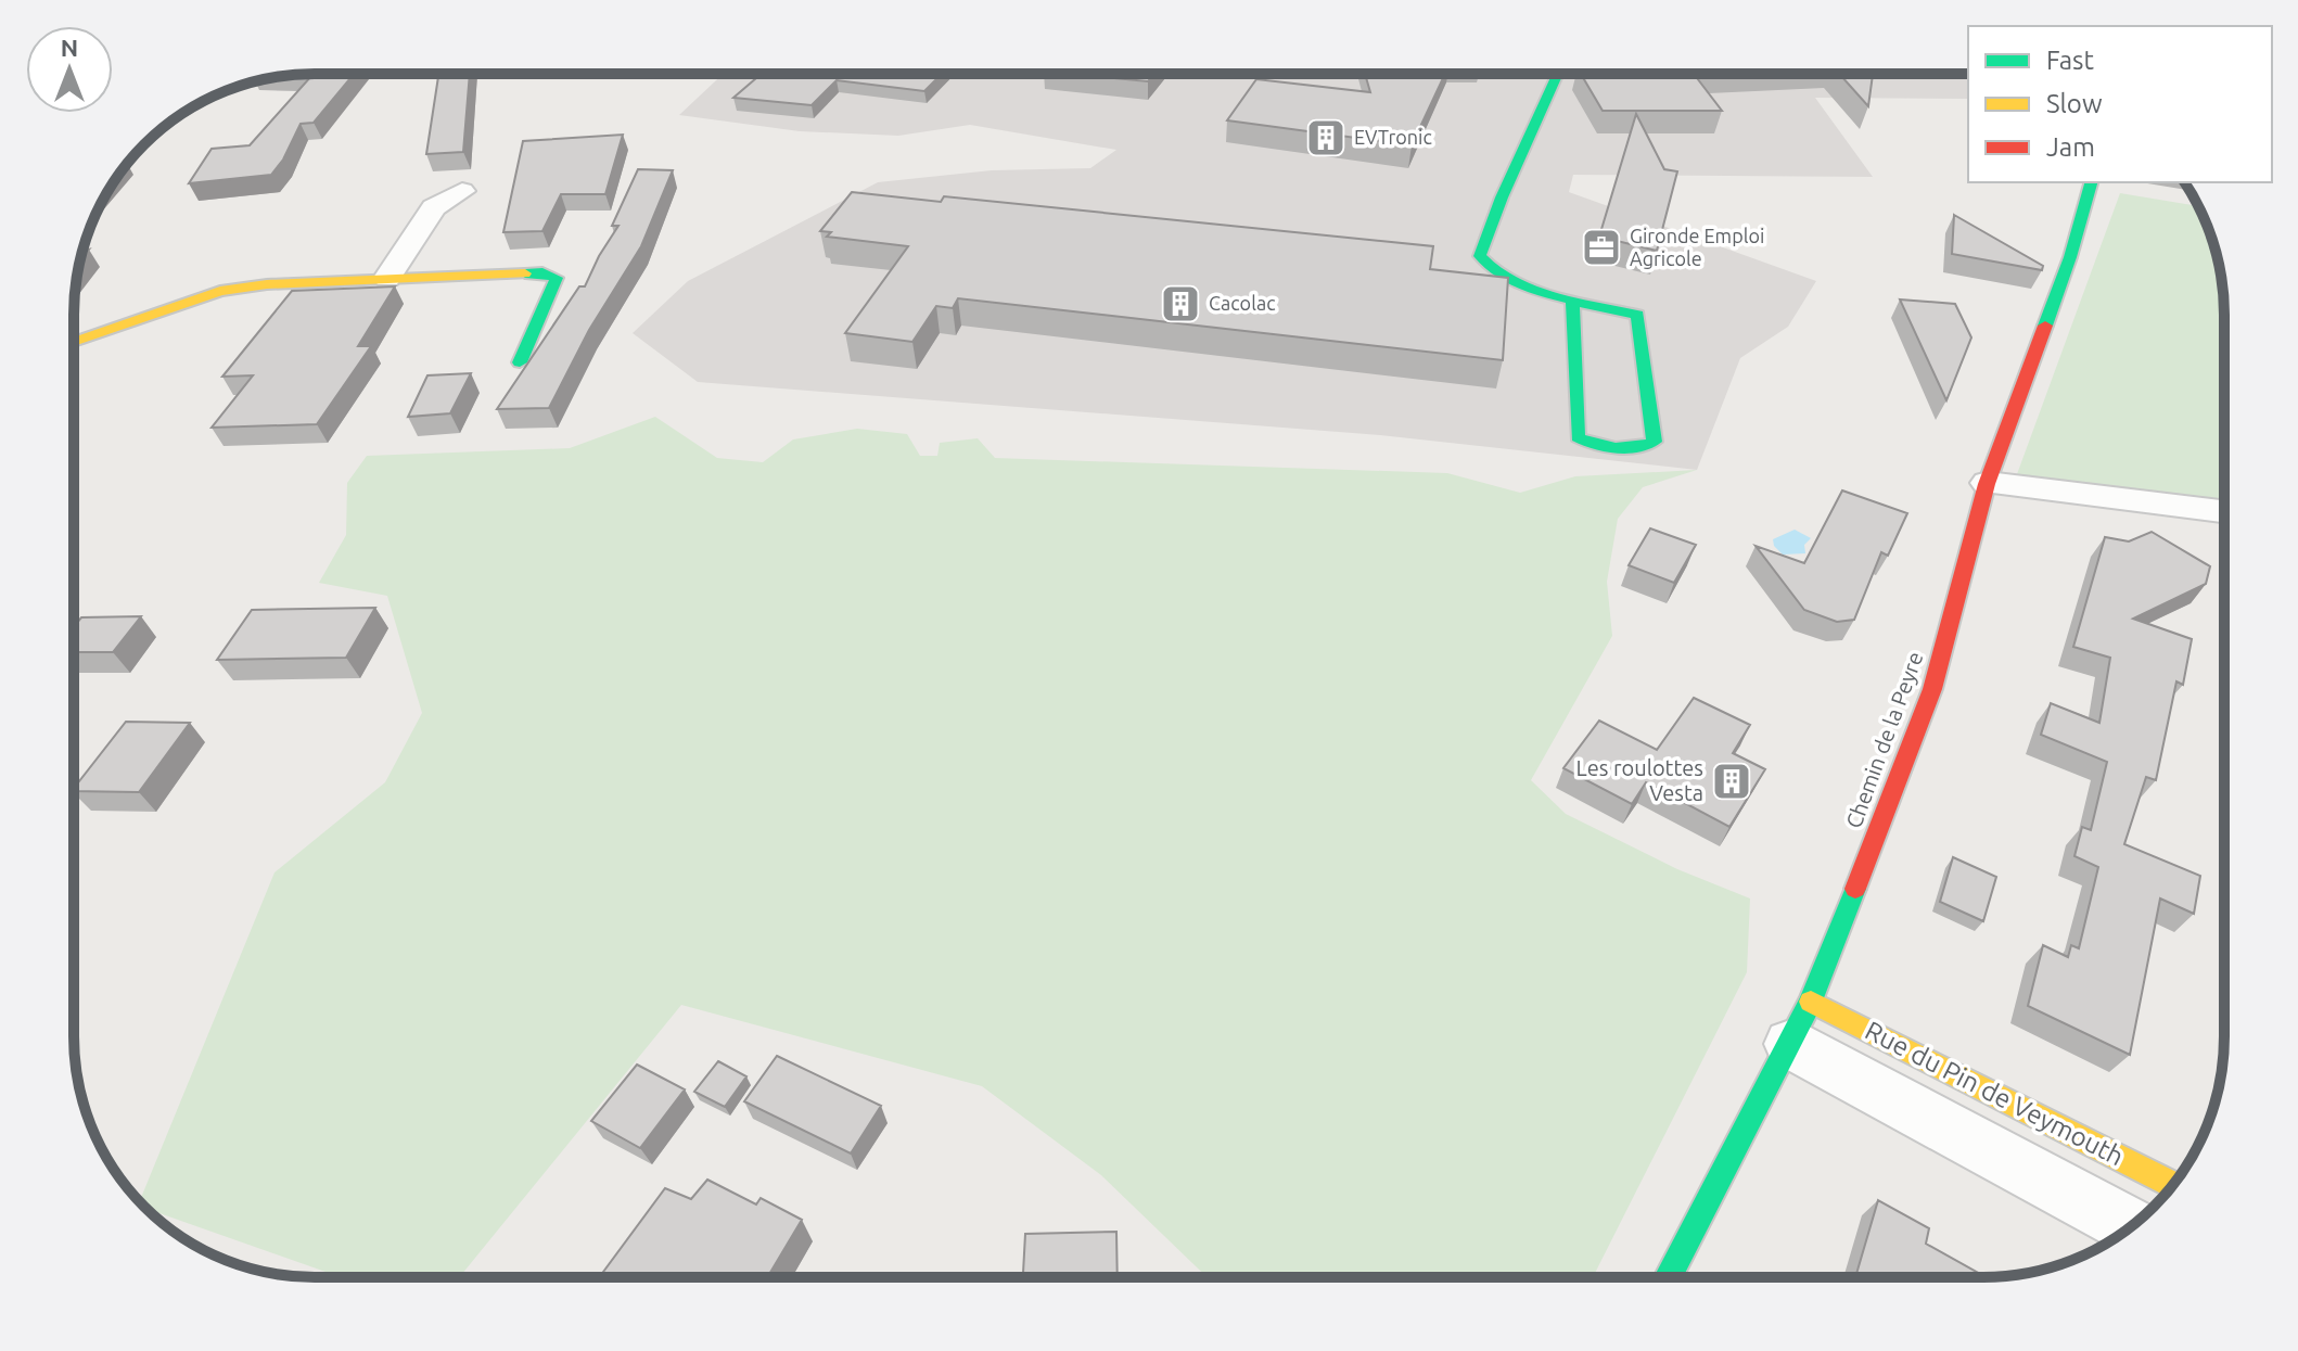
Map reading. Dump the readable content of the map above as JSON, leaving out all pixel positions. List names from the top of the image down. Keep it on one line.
{"streets":{"street":["Chemin de la Peyre","Rue du Pin de Veymouth"]},"crossings":[["Chemin de la Peyre","Rue du Pin de Veymouth"]],"places":{"building":["EVTronic","Cacolac","Les roulottes Vesta"],"office":["Gironde Emploi Agricole"]},"legend":["Fast","Slow","Jam"],"north":"top"}
